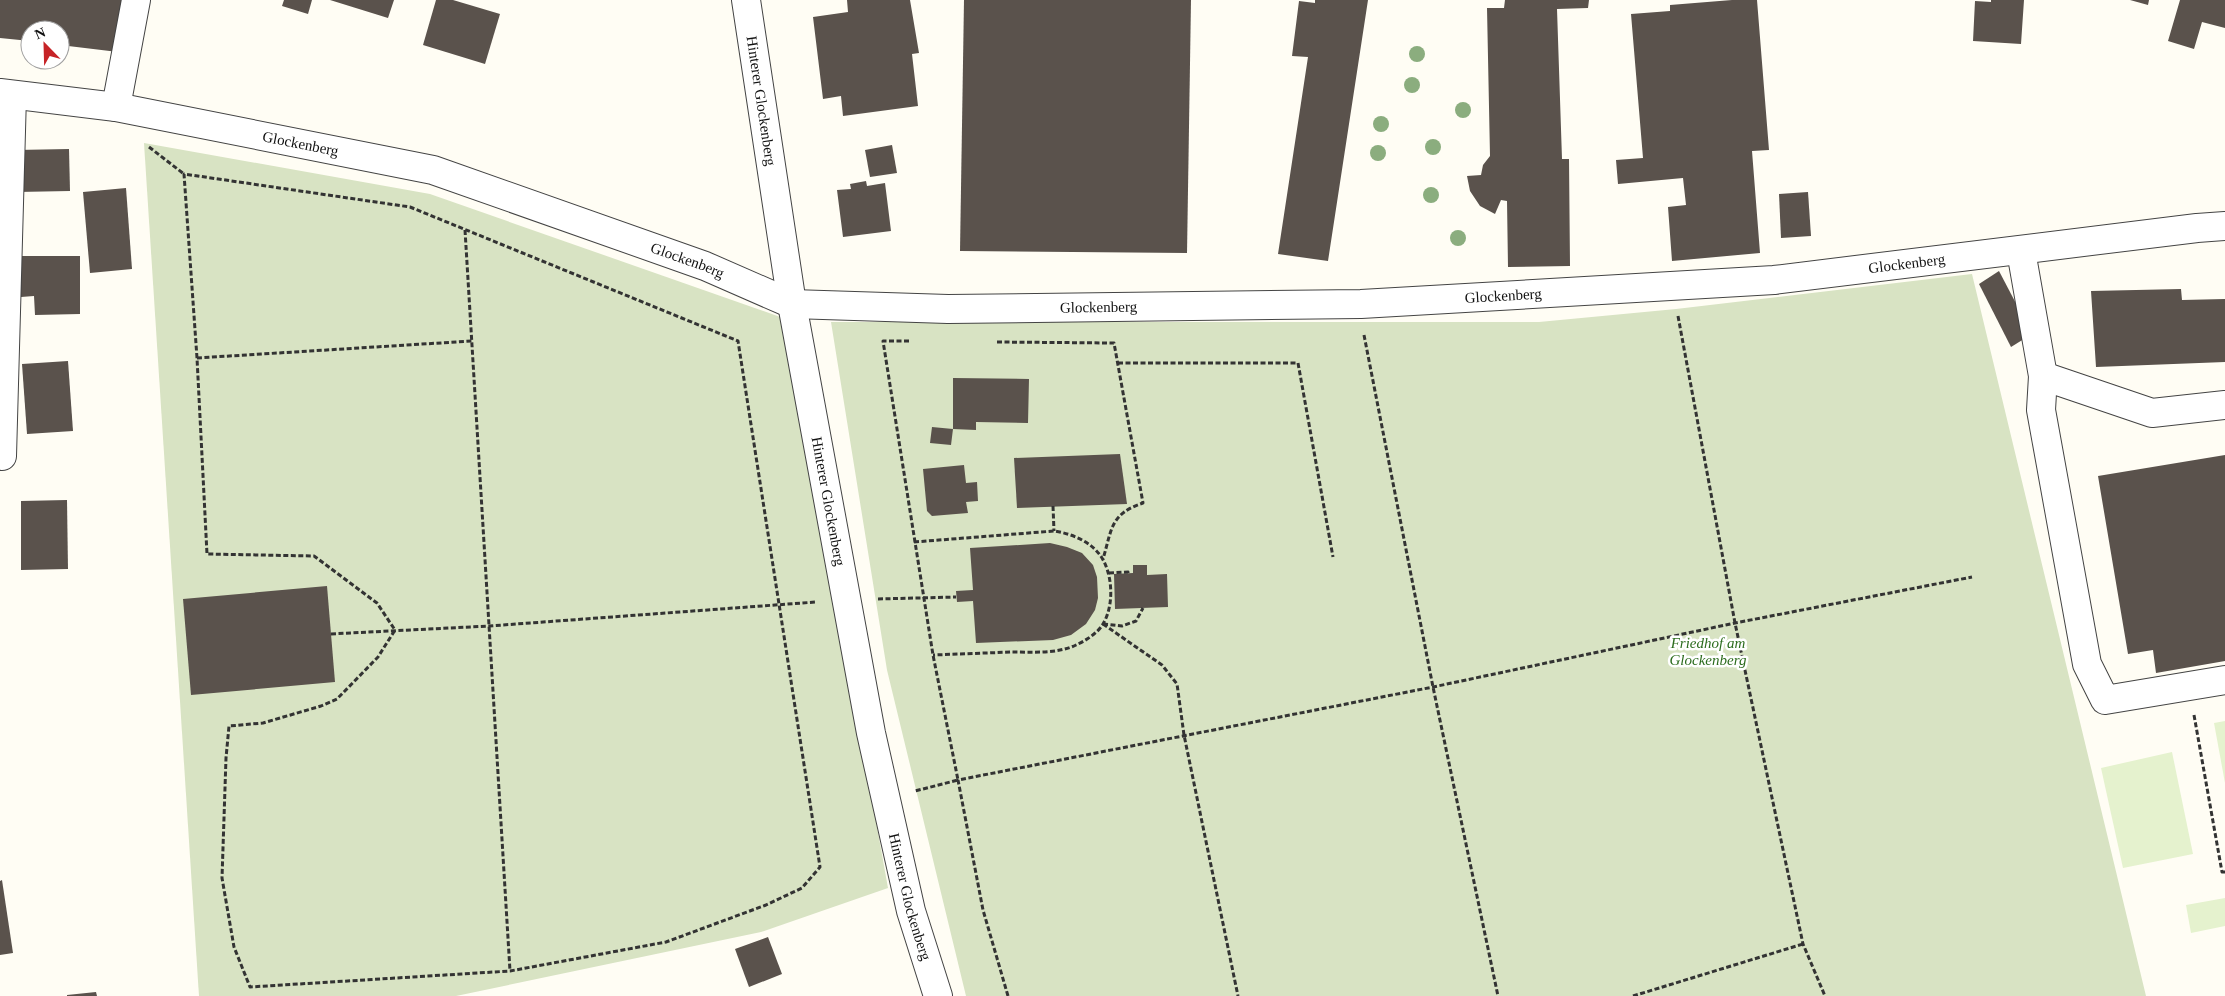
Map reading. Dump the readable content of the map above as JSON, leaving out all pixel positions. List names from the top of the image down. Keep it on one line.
{"streets":{"street":["Hinterer Glockenberg","Glockenberg"]},"crossings":[["Hinterer Glockenberg","Glockenberg"]],"parks":["Friedhof am Glockenberg"],"north":"top left"}
